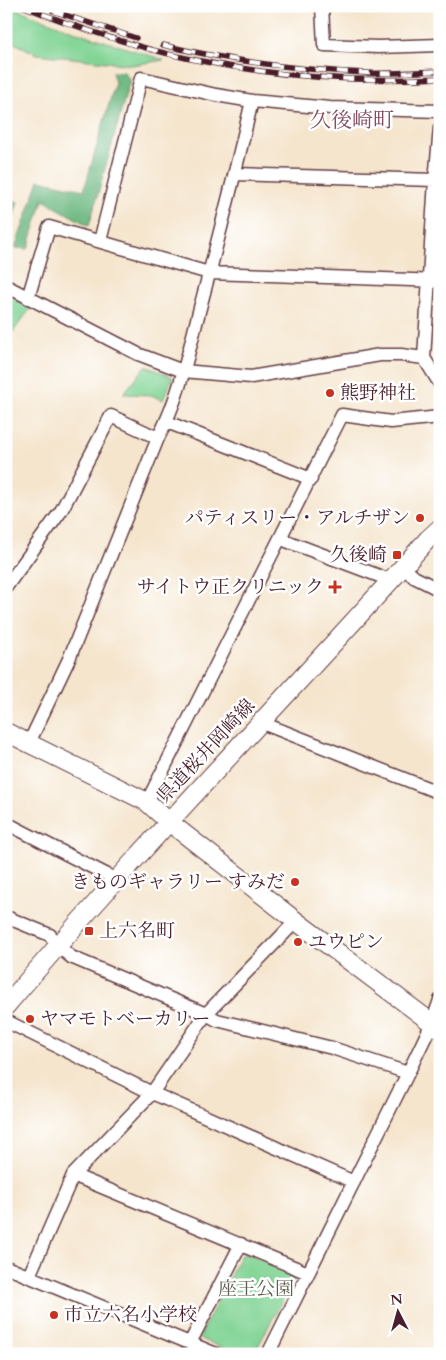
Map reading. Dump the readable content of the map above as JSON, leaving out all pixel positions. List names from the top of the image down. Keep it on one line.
{"streets":{"main road":["県道桜井岡崎線"]},"districts":["久後崎町"],"parks":["座王公園"],"places":{"other":["熊野神社","パティスリー・アルチザン","きものギャラリー すみだ","ユウピン","ヤマモトベーカリー","市立六名小学校"],"transit":["久後崎","上六名町"],"health":["サイトウ正クリニック"]},"north":"top"}
